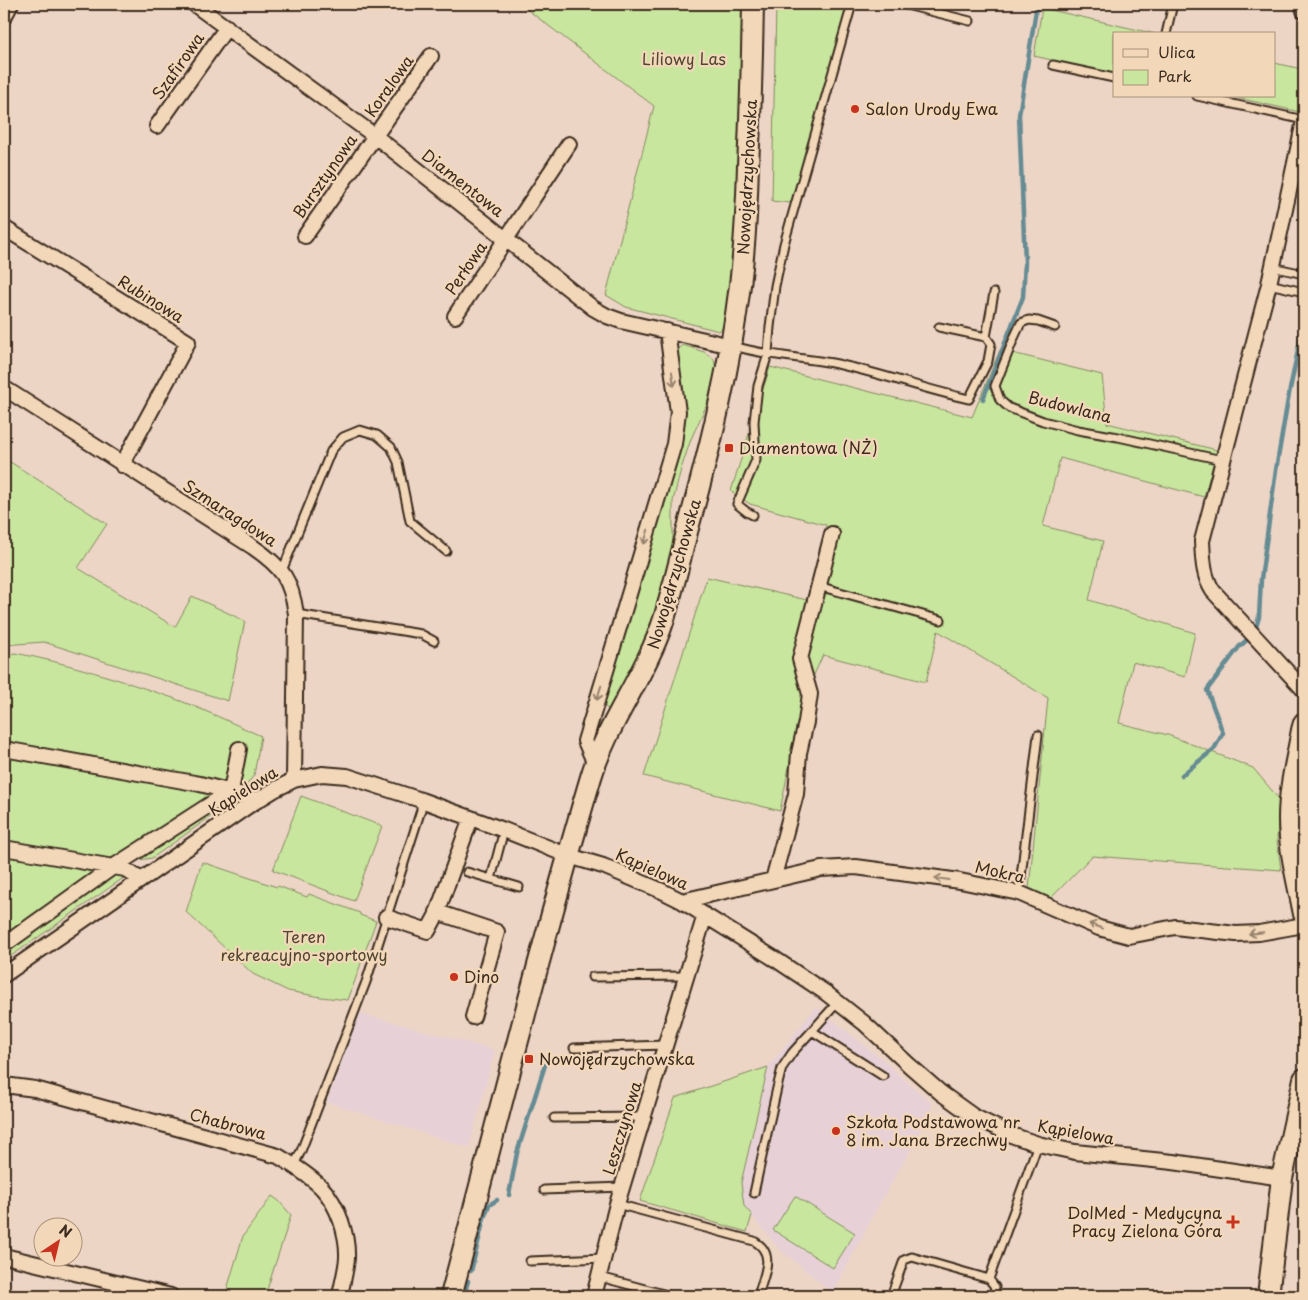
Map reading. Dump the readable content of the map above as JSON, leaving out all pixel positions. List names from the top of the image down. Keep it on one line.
{"streets":{"street":["Szafirowa","Koralowa","Bursztynowa","Nowojędrzychowska","Diamentowa","Perłowa","Rubinowa","Szmaragdowa","Kąpielowa","Mokra","Chabrowa","Leszczynowa"],"lane":["Budowlana"]},"crossings":[["Szafirowa","Diamentowa"],["Koralowa","Bursztynowa"],["Koralowa","Diamentowa"],["Bursztynowa","Diamentowa"],["Nowojędrzychowska","Diamentowa"],["Nowojędrzychowska","Kąpielowa"],["Diamentowa","Perłowa"],["Rubinowa","Szmaragdowa"],["Szmaragdowa","Kąpielowa"],["Kąpielowa","Mokra"],["Kąpielowa","Leszczynowa"]],"one_way":["Mokra"],"parks":["Liliowy Las","Teren rekreacyjno-sportowy"],"places":{"other":["Salon Urody Ewa","Dino","Szkoła Podstawowa nr 8 im. Jana Brzechwy"],"transit":["Diamentowa (NŻ)","Nowojędrzychowska"],"health":["DolMed - Medycyna Pracy Zielona Góra"]},"legend":["Ulica","Park"],"north":"top right"}
